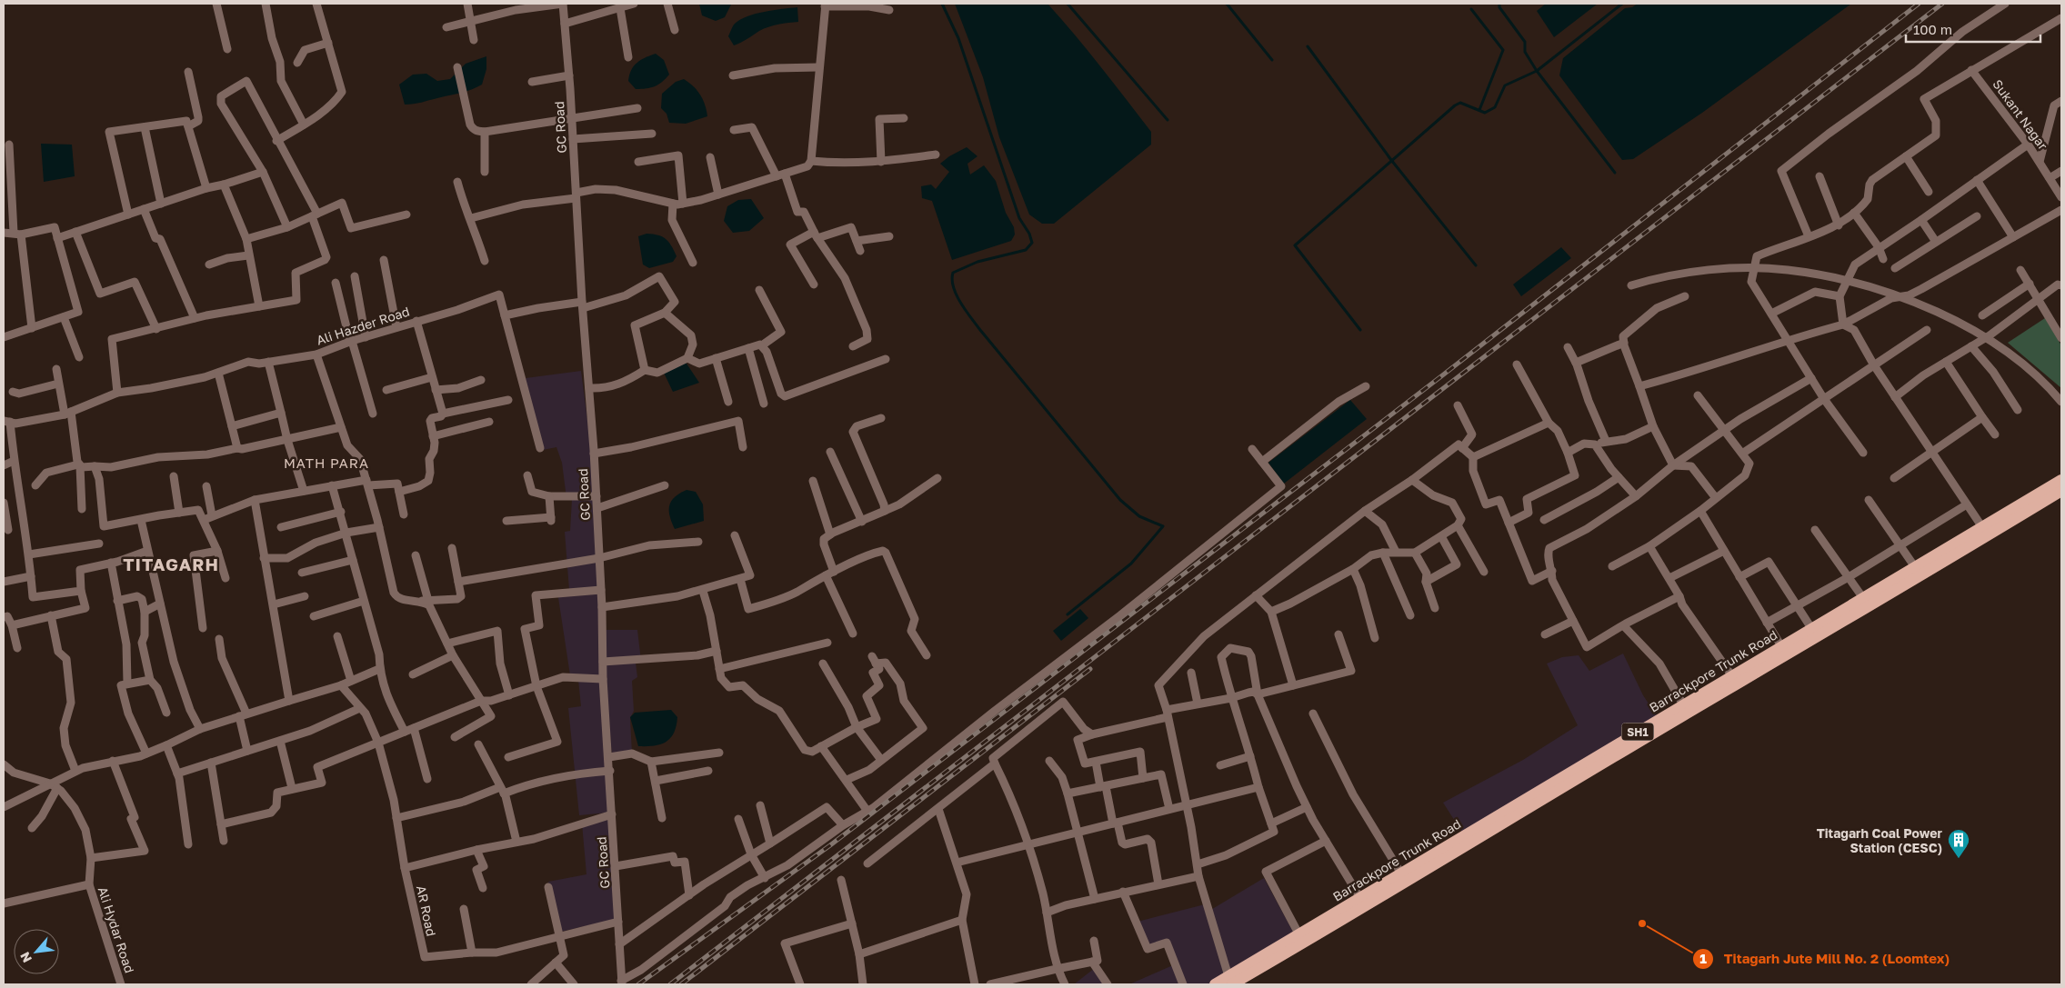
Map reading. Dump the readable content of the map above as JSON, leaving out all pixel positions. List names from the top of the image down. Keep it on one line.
{"streets":{"main road":["Barrackpore Trunk Road","SH1"],"street":["Sukant Nagar","GC Road","Ali Hazder Road","AR Road","Ali Hydar Road"]},"crossings":[["GC Road","AR Road"]],"districts":["MATH PARA","TITAGARH"],"places":{"building":["Titagarh Coal Power Station (CESC)"],"other":["Titagarh Jute Mill No. 2 (Loomtex)"]},"scale_bar":"100 m","north":"bottom left"}
